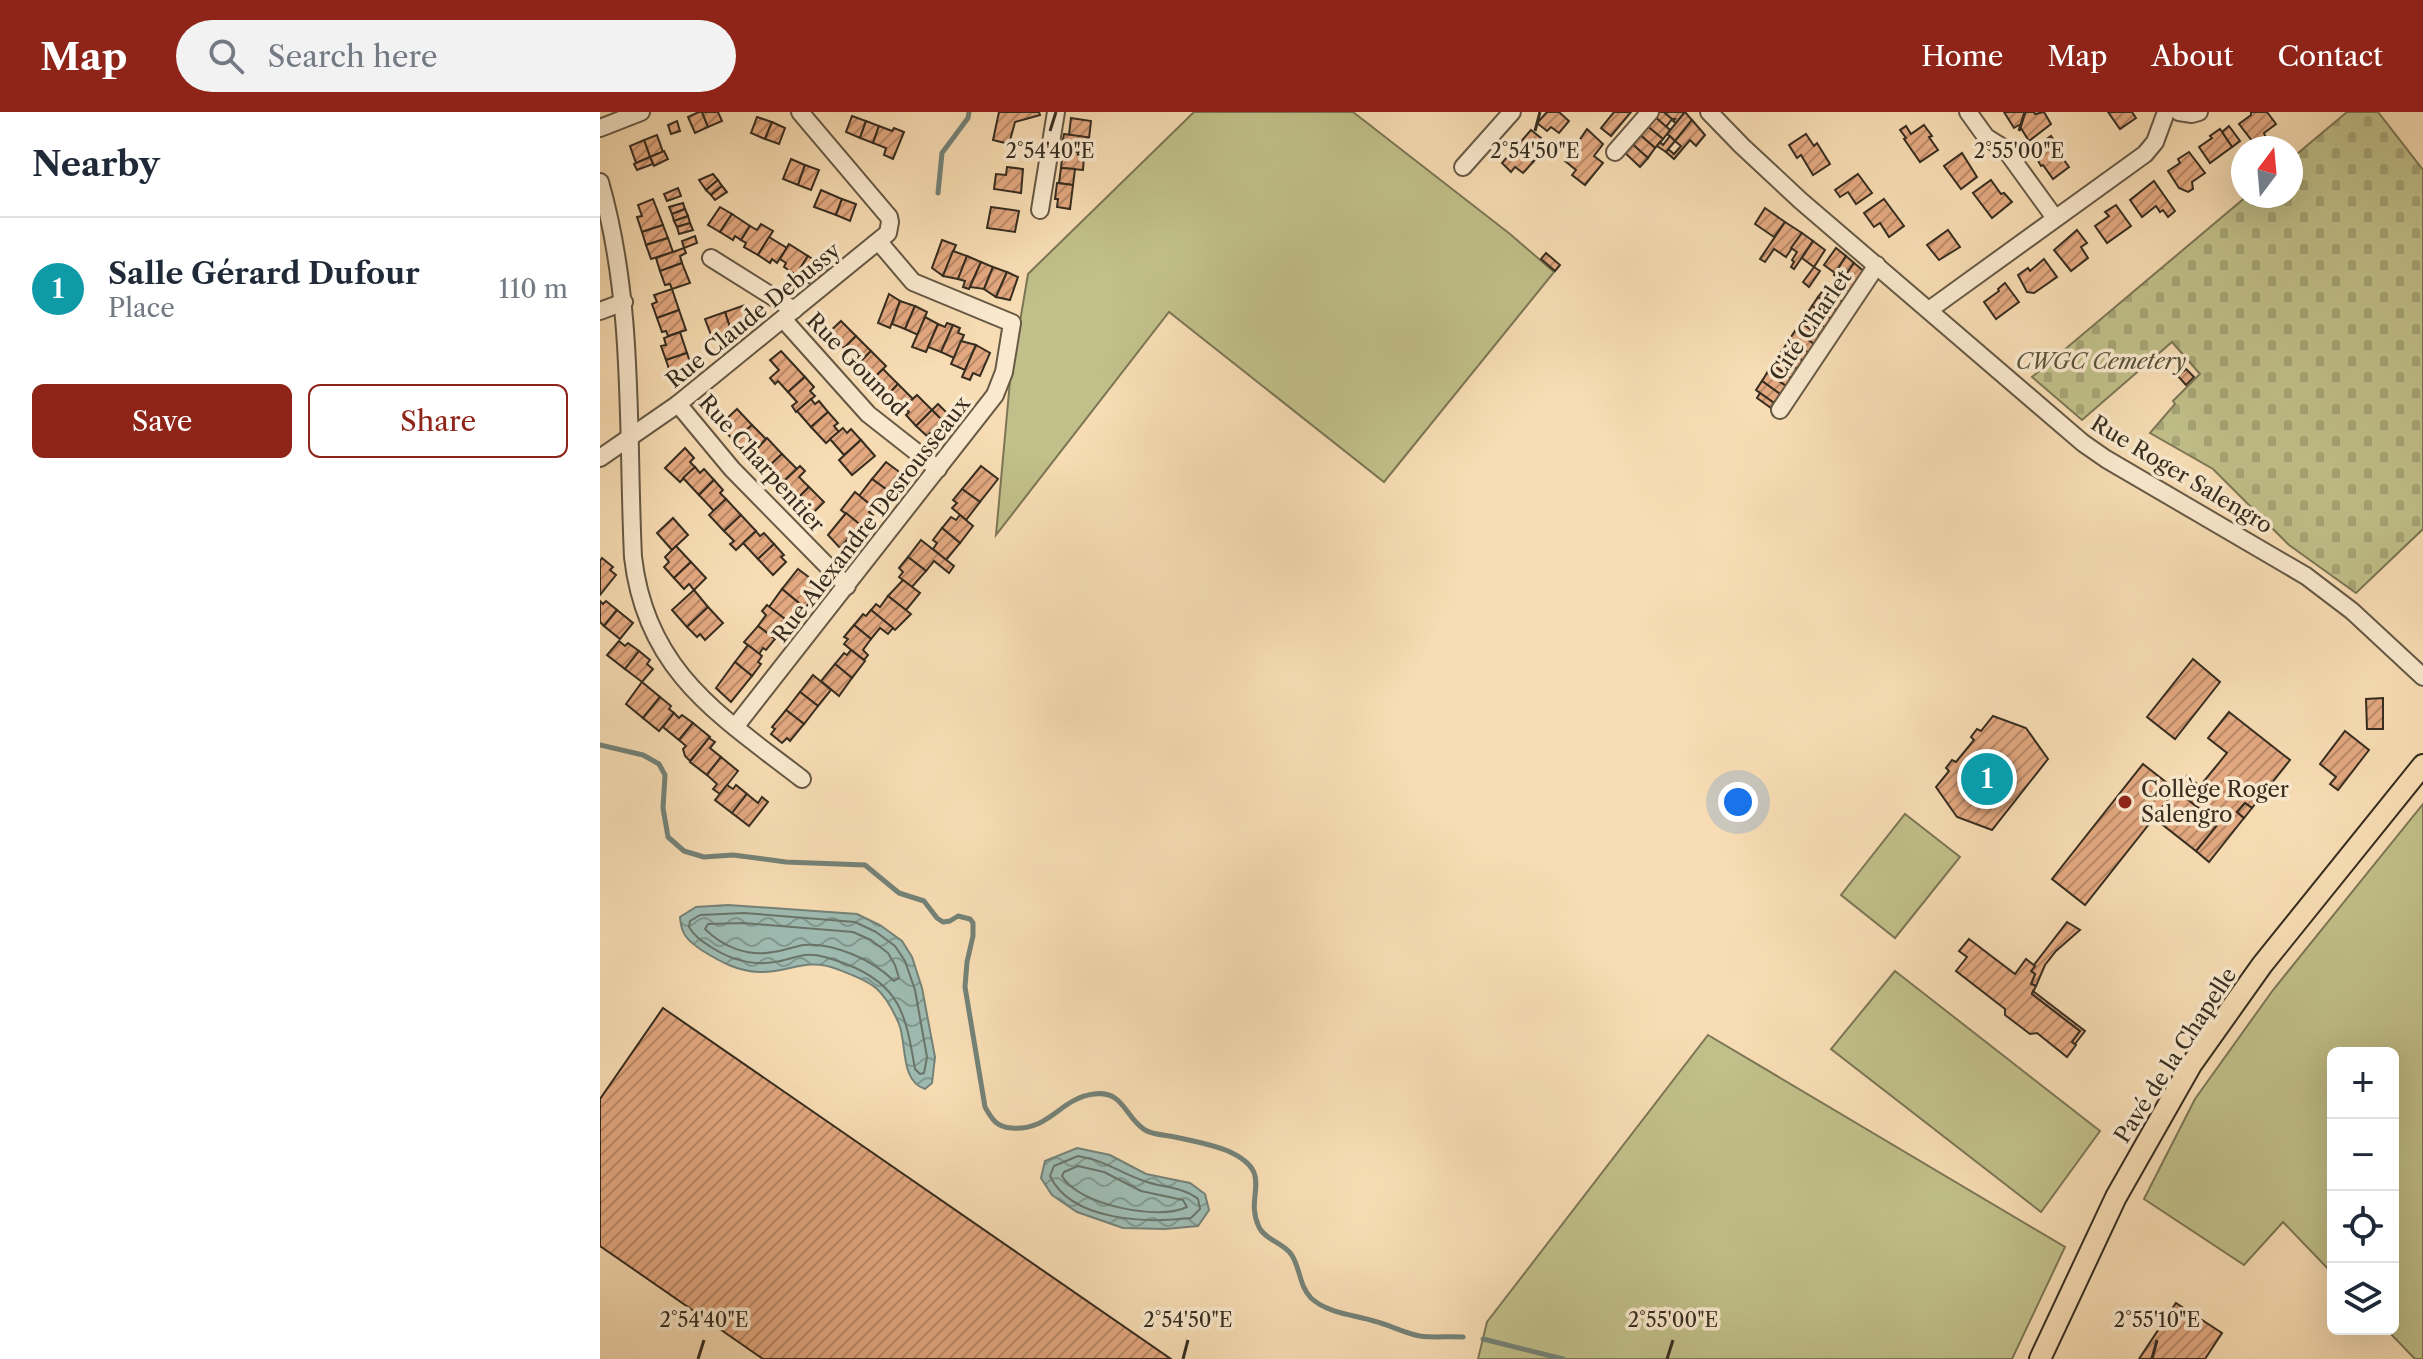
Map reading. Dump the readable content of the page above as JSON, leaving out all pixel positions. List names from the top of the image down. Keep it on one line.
{"streets":{"main road":["Pavé de la Chapelle"],"street":["Rue Claude Debussy","Cité Charlet","Rue Gounod","Rue Charpentier","Rue Roger Salengro","Rue Alexandre Desrousseaux"]},"crossings":[["Rue Claude Debussy","Rue Gounod"],["Rue Claude Debussy","Rue Charpentier"],["Rue Claude Debussy","Rue Alexandre Desrousseaux"],["Cité Charlet","Rue Roger Salengro"],["Rue Gounod","Rue Alexandre Desrousseaux"],["Rue Charpentier","Rue Alexandre Desrousseaux"]],"parks":["CWGC Cemetery"],"places":["Collège Roger Salengro"],"north":"top","page":{"header":"Map","search":"Search here","nav":["Home","Map","About","Contact"],"heading":"Nearby","list":[{"mark":"1","name":"Salle Gérard Dufour","note":"Place","value":"110 m"}],"buttons":["Save","Share"],"pins":"1","map_buttons":["+","−"]},"coordinates":["2°54'40\"E","2°54'50\"E","2°55'00\"E","2°55'10\"E"]}
